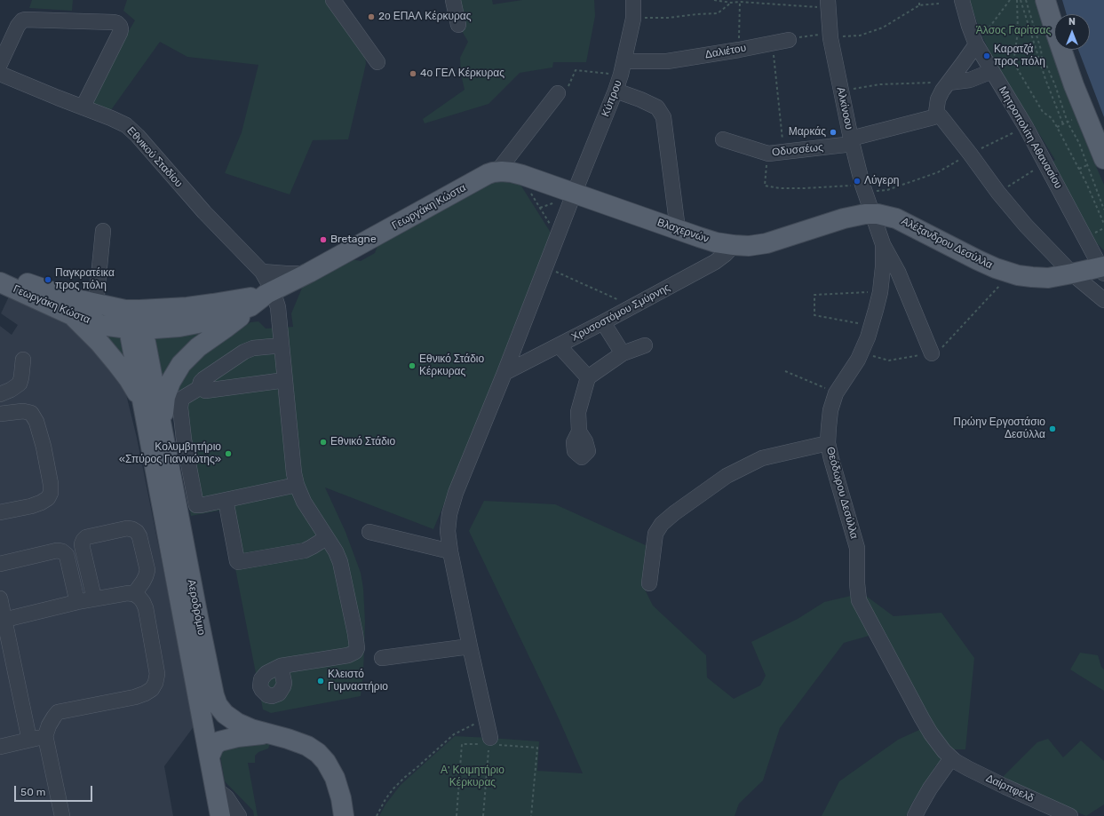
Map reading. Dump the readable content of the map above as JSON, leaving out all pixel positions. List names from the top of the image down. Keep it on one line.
{"streets":{"main road":["Γεωργάκη Κώστα","Βλαχερνών","Αλέξανδρου Δεσύλλα","Αεροδρόμιο"],"street":["Δαλιέτου","Κύπρου","Αλκίνοου","Μητροπολίτη Αθανασίου","Οδυσσέως","Εθνικού Σταδίου","Χρυσοστόμου Σμύρνης","Θεόδωρου Δεσύλλα","Δαίρπφελδ"]},"crossings":[["Δαλιέτου","Κύπρου"],["Κύπρου","Βλαχερνών"],["Κύπρου","Χρυσοστόμου Σμύρνης"],["Αλκίνοου","Οδυσσέως"],["Αλκίνοου","Βλαχερνών"],["Αλκίνοου","Αλέξανδρου Δεσύλλα"],["Αλκίνοου","Θεόδωρου Δεσύλλα"],["Μητροπολίτη Αθανασίου","Αλέξανδρου Δεσύλλα"],["Εθνικού Σταδίου","Γεωργάκη Κώστα"],["Γεωργάκη Κώστα","Βλαχερνών"],["Γεωργάκη Κώστα","Αεροδρόμιο"],["Βλαχερνών","Αλέξανδρου Δεσύλλα"],["Βλαχερνών","Χρυσοστόμου Σμύρνης"],["Βλαχερνών","Θεόδωρου Δεσύλλα"],["Αλέξανδρου Δεσύλλα","Θεόδωρου Δεσύλλα"],["Θεόδωρου Δεσύλλα","Δαίρπφελδ"]],"parks":["Άλσος Γαρίτσας","Α' Κοιμητήριο Κέρκυρας"],"places":["2ο ΕΠΑΛ Κέρκυρας","Καρατζά προς πόλη","4ο ΓΕΛ Κέρκυρας","Μαρκάς","Λύγερη","Bretagne","Παγκρατέικα προς πόλη","Εθνικό Στάδιο Κέρκυρας","Πρώην Εργοστάσιο Δεσύλλα","Εθνικό Στάδιο","Κολυμβητήριο «Σπύρος Γιαννιώτης»","Κλειστό Γυμναστήριο"],"scale_bar":"50 m","north":"top"}
